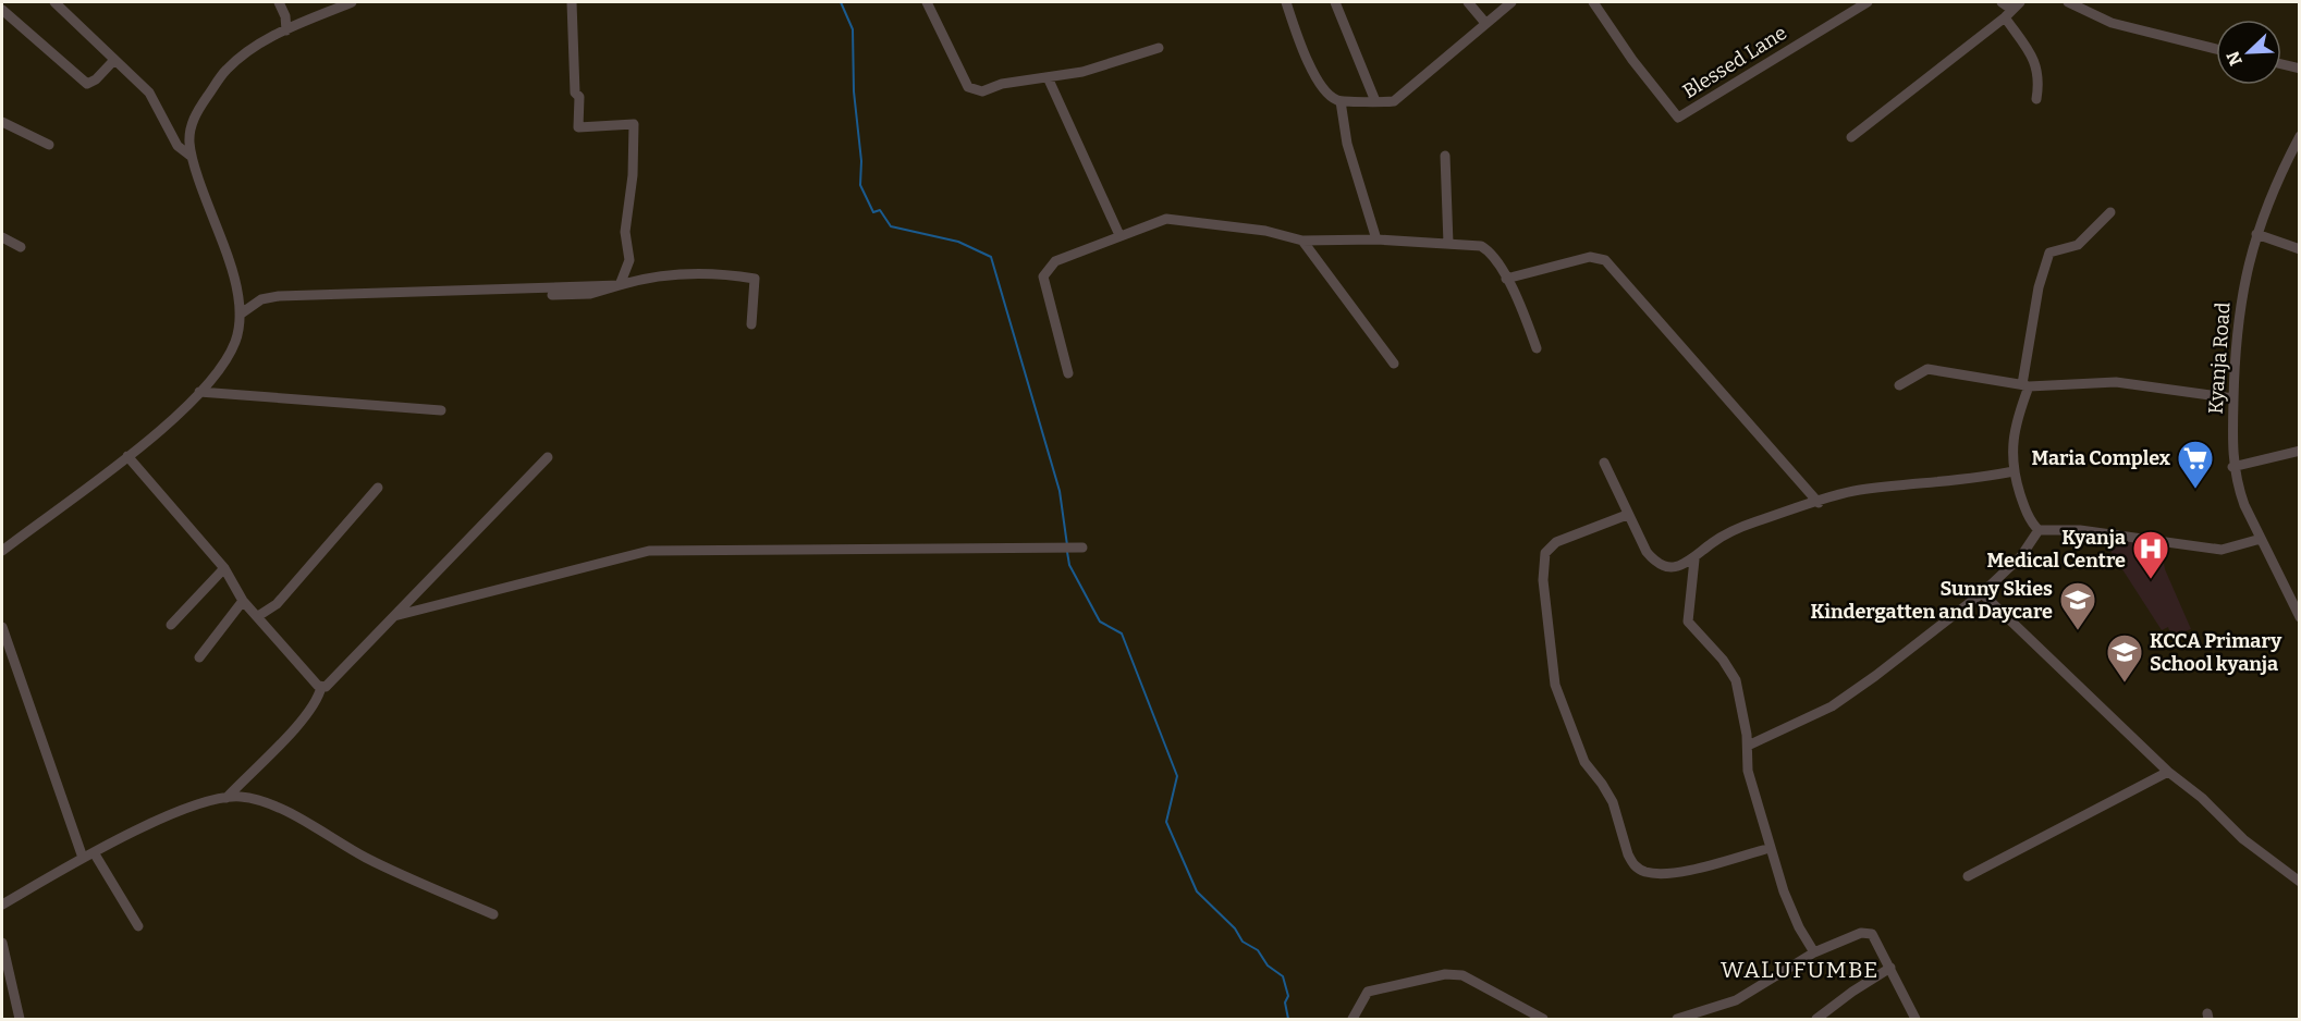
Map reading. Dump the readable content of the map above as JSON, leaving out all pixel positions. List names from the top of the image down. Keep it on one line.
{"streets":{"street":["Blessed Lane","Kyanja Road"]},"districts":["WALUFUMBE"],"places":{"supermarket":["Maria Complex"],"hospital":["Kyanja Medical Centre"],"school or university":["Sunny Skies Kindergatten and Daycare","KCCA Primary School kyanja"]},"north":"bottom left"}
